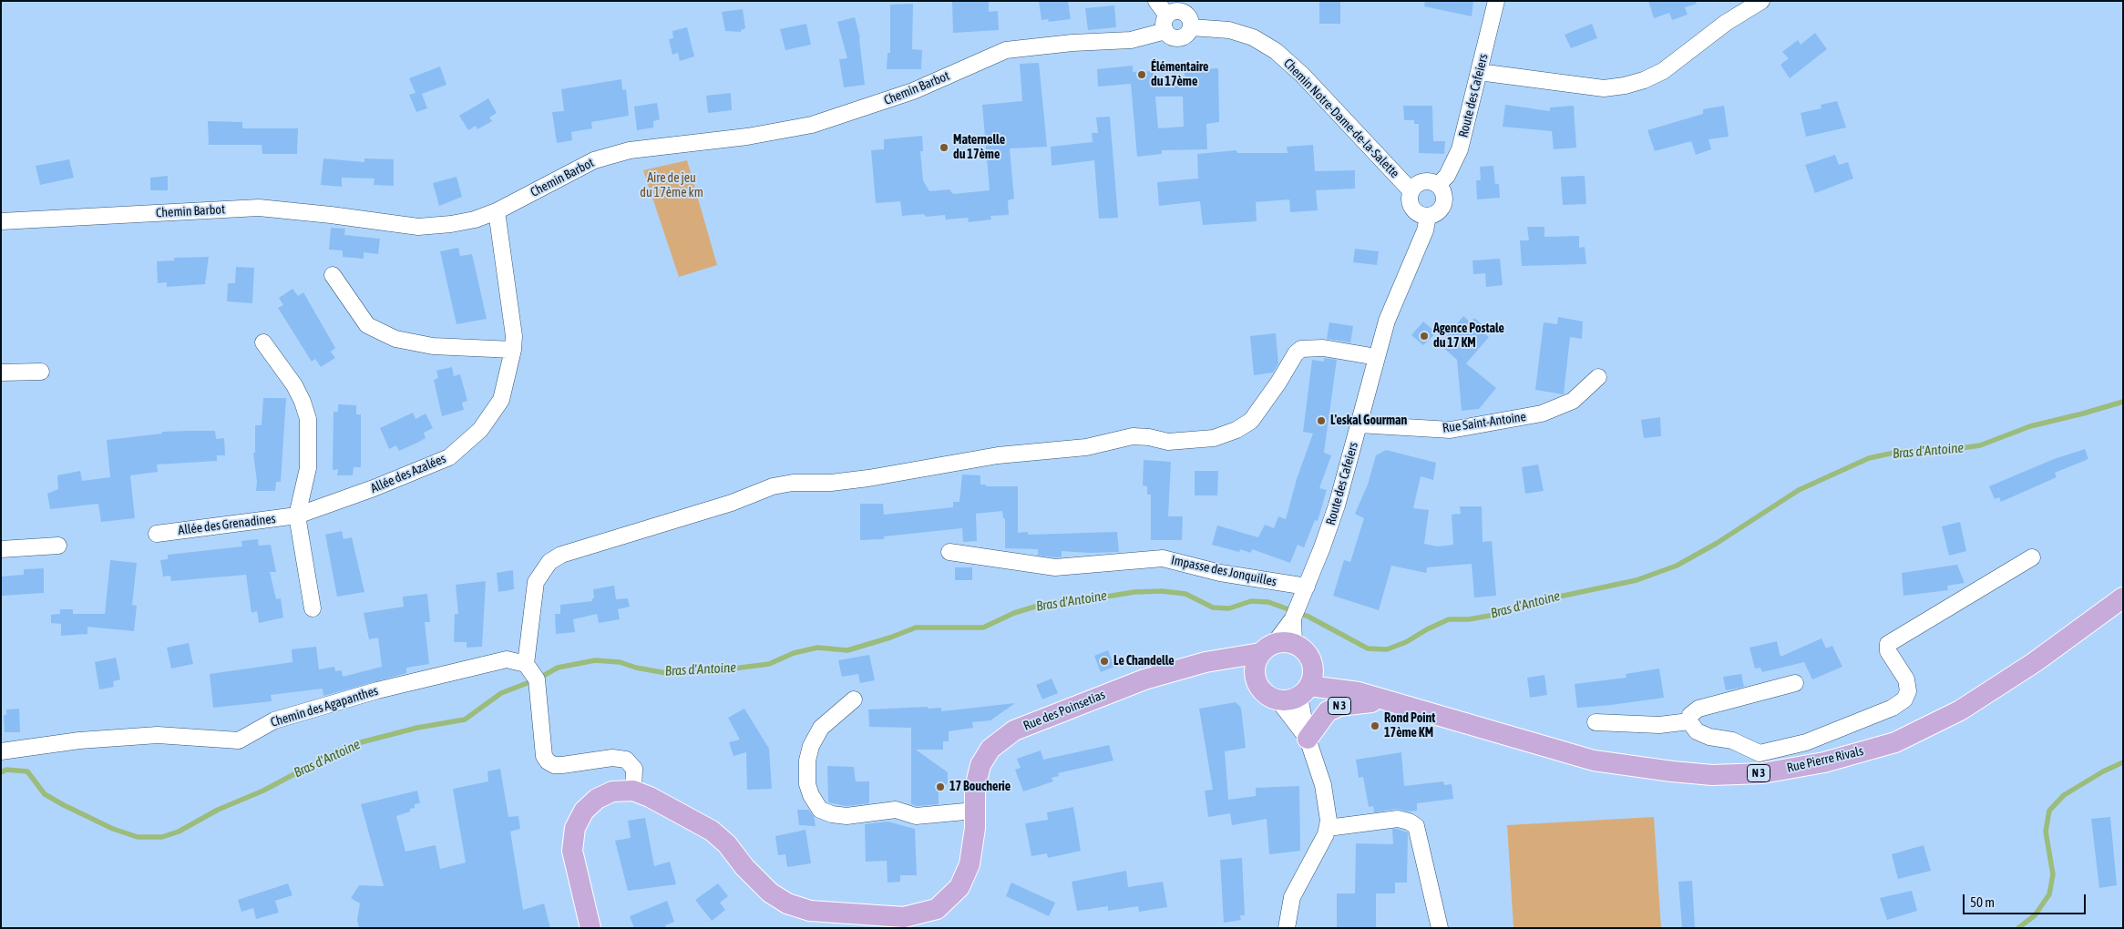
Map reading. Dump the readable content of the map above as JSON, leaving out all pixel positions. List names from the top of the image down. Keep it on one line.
{"streets":{"main road":["N 3","Rue des Poinsetias","Rue Pierre Rivals"],"street":["Chemin Barbot","Route des Cafeiers","Chemin Notre-Dame-de-la-Salette","Rue Saint-Antoine","Allée des Azalées","Allée des Grenadines","Impasse des Jonquilles","Chemin des Agapanthes"]},"crossings":[["Chemin Barbot","Chemin Notre-Dame-de-la-Salette"],["Chemin Barbot","Allée des Azalées"],["Route des Cafeiers","Chemin Notre-Dame-de-la-Salette"],["Route des Cafeiers","Rue Saint-Antoine"],["Route des Cafeiers","Impasse des Jonquilles"],["Route des Cafeiers","N 3"],["Route des Cafeiers","Rue des Poinsetias"],["Route des Cafeiers","Rue Pierre Rivals"],["Allée des Azalées","Allée des Grenadines"],["N 3","Rue des Poinsetias"],["N 3","Rue Pierre Rivals"],["Rue des Poinsetias","Rue Pierre Rivals"]],"water":["Bras d'Antoine"],"parks":["Aire de jeu du 17ème km"],"places":["Élémentaire du 17ème","Maternelle du 17ème","Agence Postale du 17 KM","L'eskal Gourman","Le Chandelle","Rond Point 17ème KM","17 Boucherie"],"scale_bar":"50 m"}
